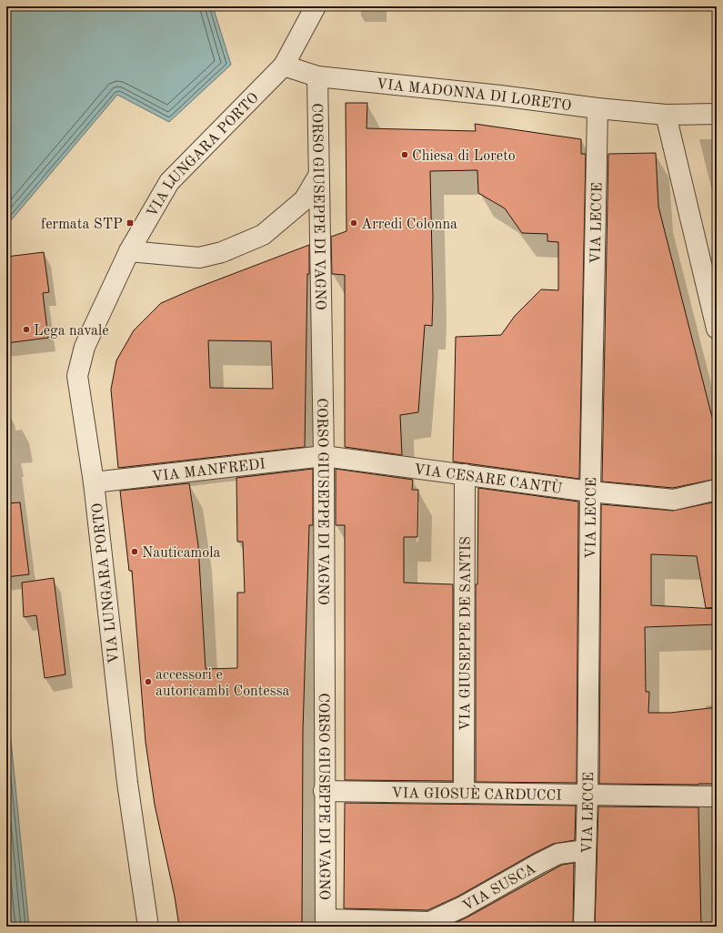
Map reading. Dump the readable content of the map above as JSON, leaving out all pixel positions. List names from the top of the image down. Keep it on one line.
{"streets":{"street":["VIA MADONNA DI LORETO","VIA LUNGARA PORTO","CORSO GIUSEPPE DI VAGNO","VIA LECCE","VIA MANFREDI","VIA CESARE CANTÙ","VIA GIUSEPPE DE SANTIS","VIA GIOSUÈ CARDUCCI","VIA SUSCA"]},"crossings":[["VIA MADONNA DI LORETO","VIA LUNGARA PORTO"],["VIA MADONNA DI LORETO","CORSO GIUSEPPE DI VAGNO"],["VIA MADONNA DI LORETO","VIA LECCE"],["VIA LUNGARA PORTO","VIA MANFREDI"],["CORSO GIUSEPPE DI VAGNO","VIA MANFREDI"],["CORSO GIUSEPPE DI VAGNO","VIA CESARE CANTÙ"],["CORSO GIUSEPPE DI VAGNO","VIA GIOSUÈ CARDUCCI"],["CORSO GIUSEPPE DI VAGNO","VIA SUSCA"],["VIA LECCE","VIA CESARE CANTÙ"],["VIA LECCE","VIA GIOSUÈ CARDUCCI"],["VIA LECCE","VIA SUSCA"],["VIA MANFREDI","VIA CESARE CANTÙ"],["VIA CESARE CANTÙ","VIA GIUSEPPE DE SANTIS"],["VIA GIUSEPPE DE SANTIS","VIA GIOSUÈ CARDUCCI"]],"places":{"other":["Chiesa di Loreto","Arredi Colonna","Lega navale","Nauticamola","accessori e autoricambi Contessa"],"transit":["fermata STP"]}}
